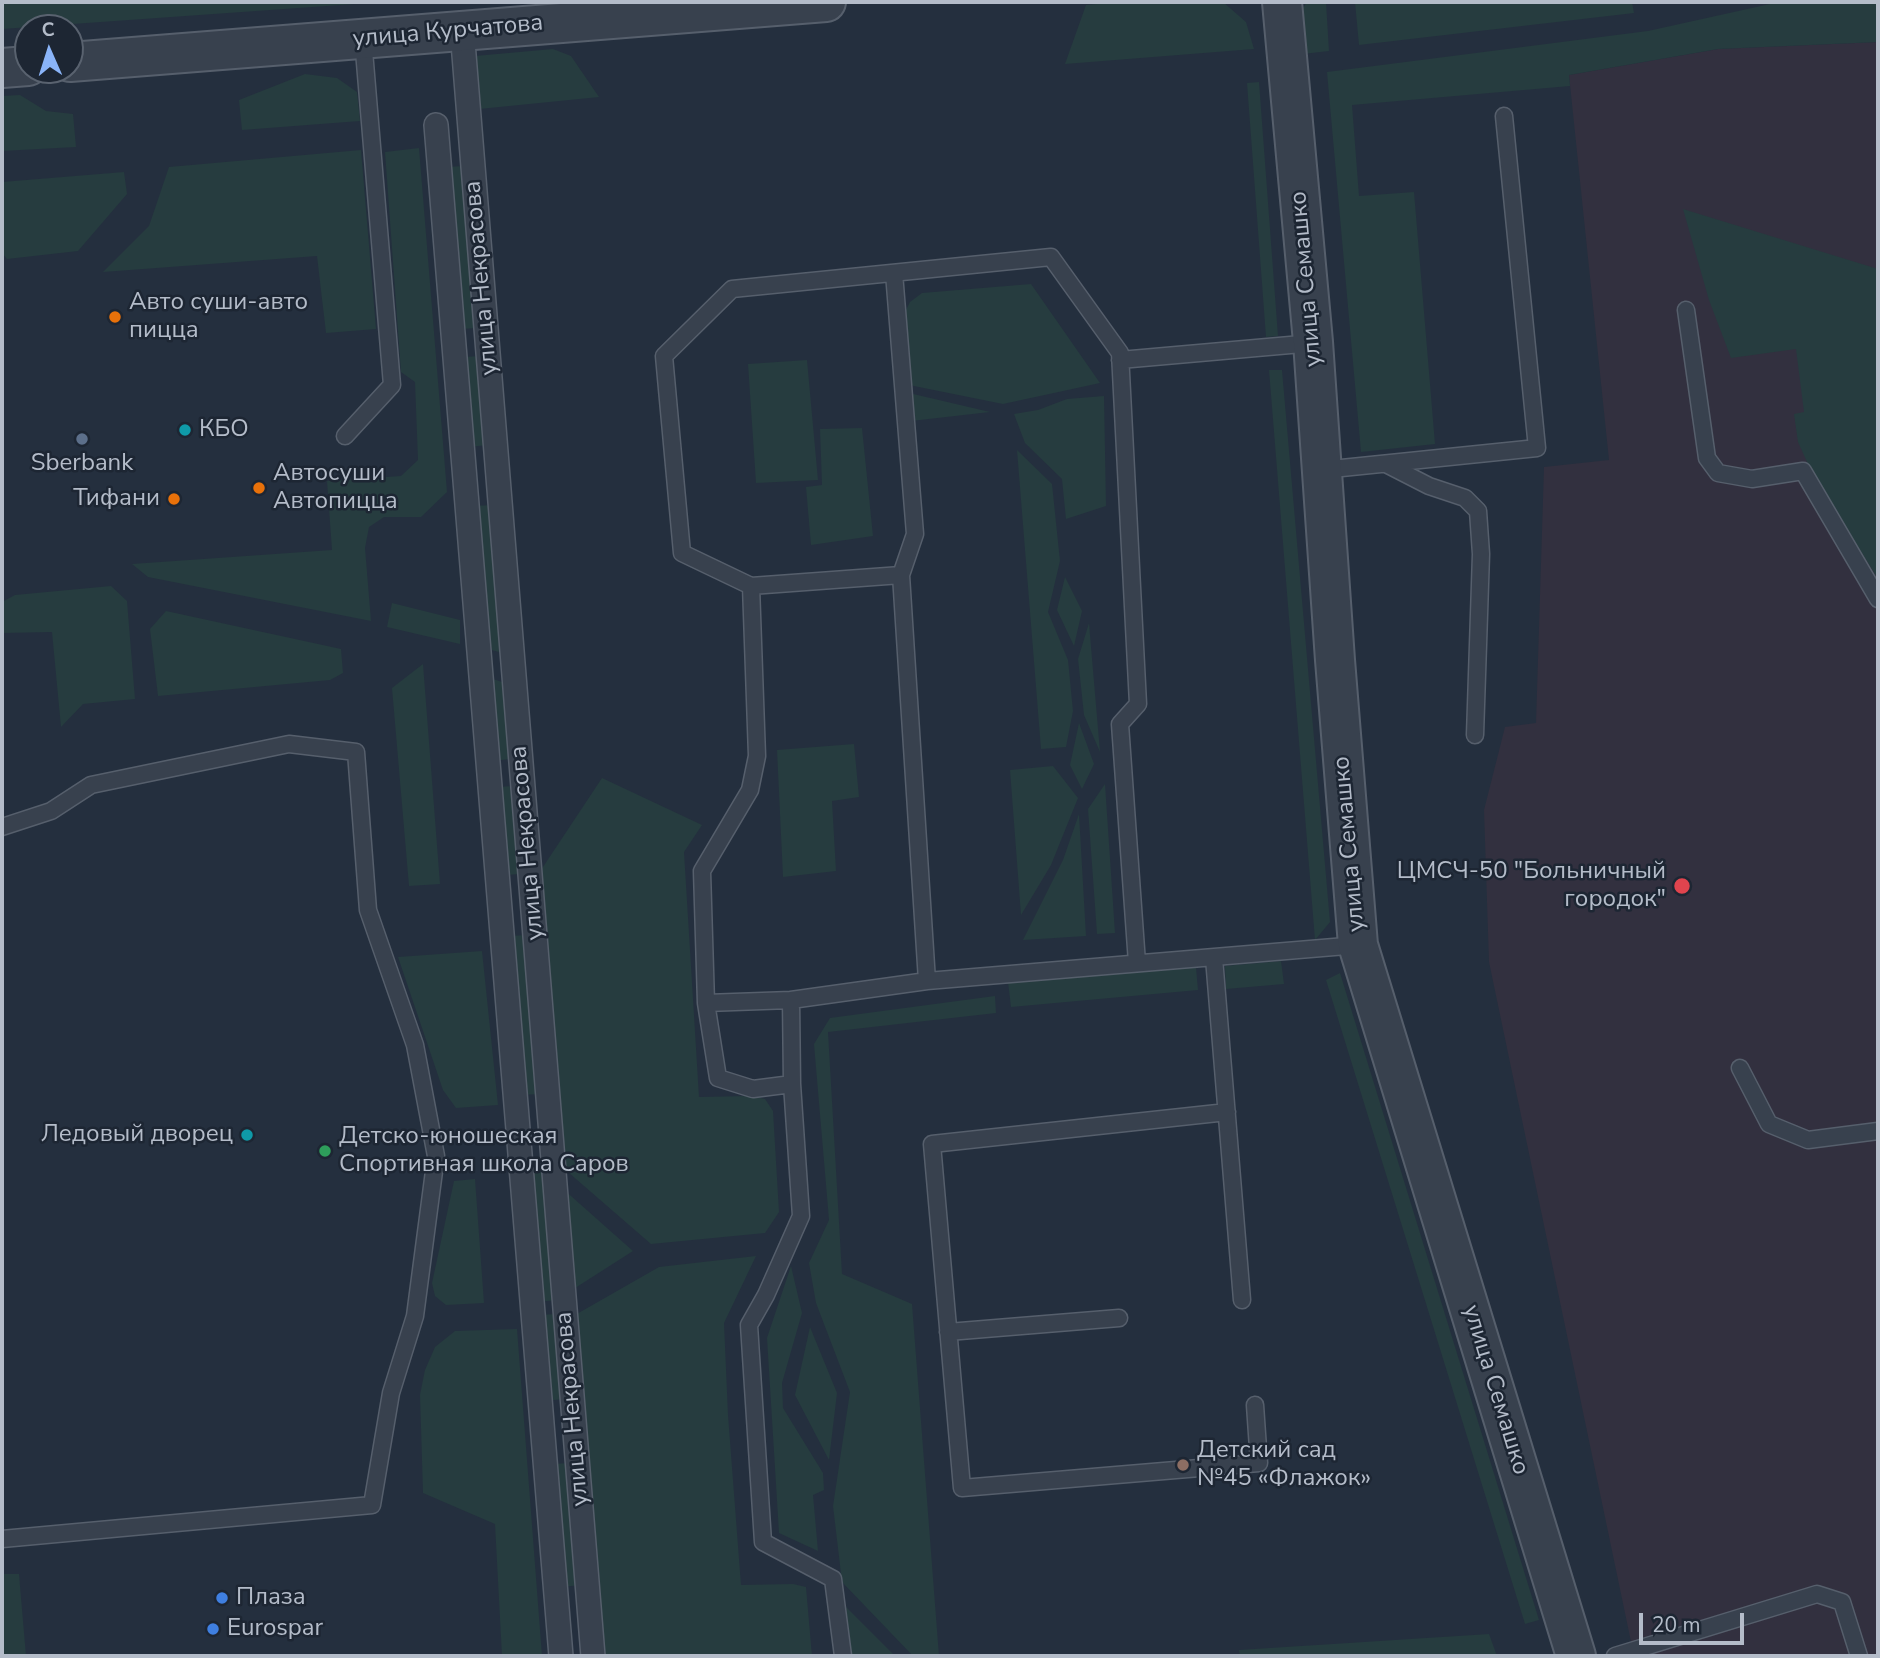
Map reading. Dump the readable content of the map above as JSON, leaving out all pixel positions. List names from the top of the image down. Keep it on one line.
{"streets":{"street":["улица Курчатова","улица Некрасова","улица Семашко"]},"crossings":[["улица Курчатова","улица Некрасова"]],"places":["Авто суши-авто пицца","КБО","Sberbank","Автосуши Автопицца","Тифани","ЦМСЧ-50 \"Больничный городок\"","Ледовый дворец","Детско-юношеская Спортивная школа Саров","Детский сад №45 «Флажок»","Плаза","Eurospar"],"scale_bar":"20 m","north":"top"}
